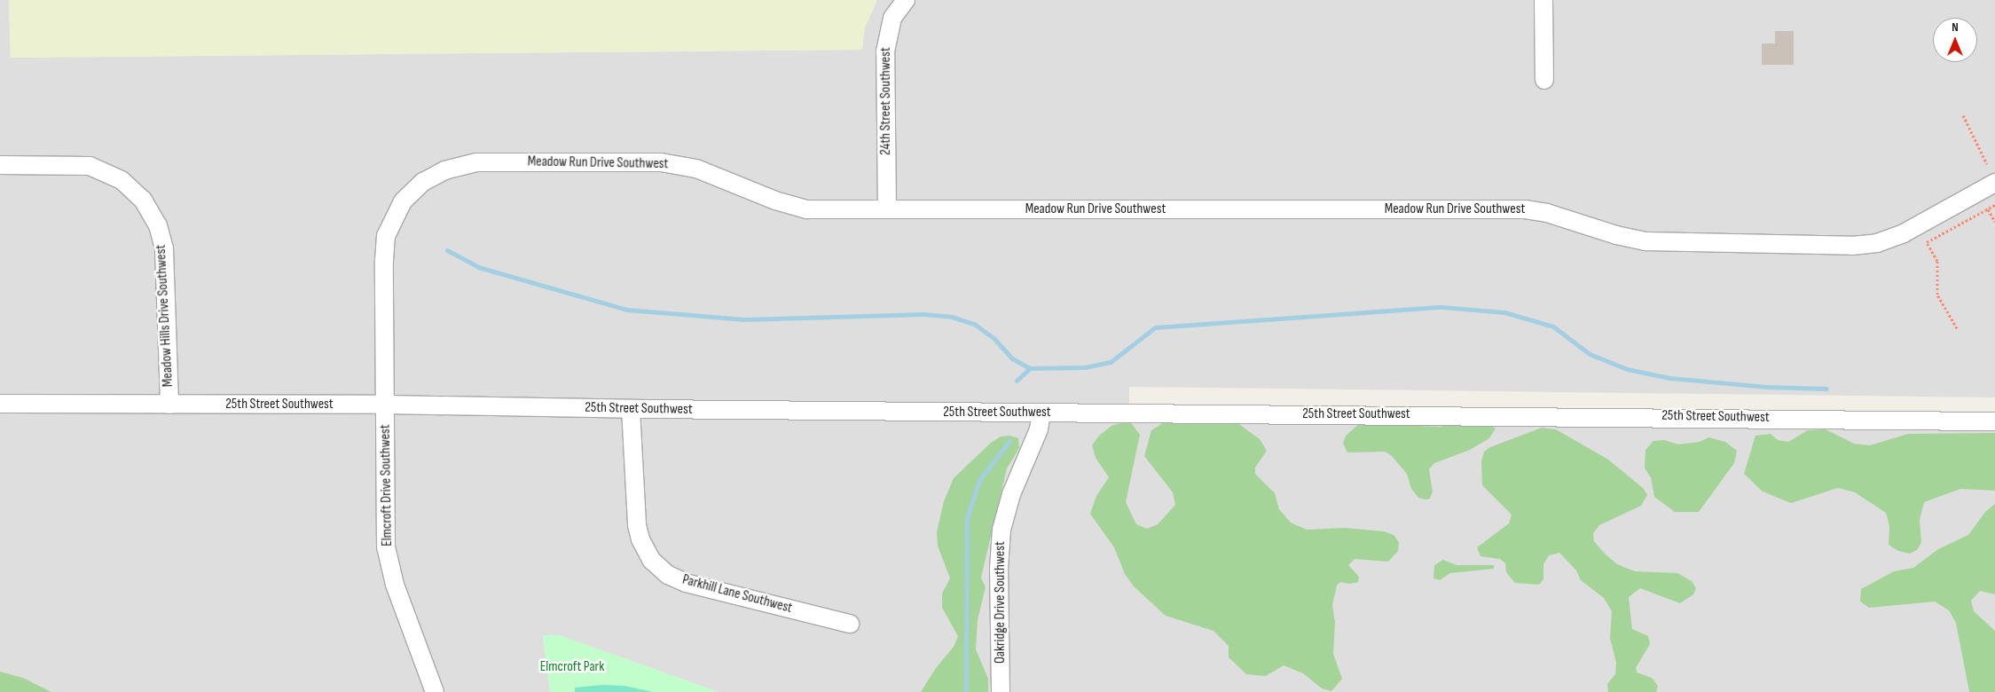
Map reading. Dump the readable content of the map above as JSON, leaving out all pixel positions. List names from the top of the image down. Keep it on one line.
{"streets":{"street":["24th Street Southwest","Meadow Run Drive Southwest","Meadow Hills Drive Southwest","25th Street Southwest","Elmcroft Drive Southwest","Parkhill Lane Southwest","Oakridge Drive Southwest"]},"crossings":[["24th Street Southwest","Meadow Run Drive Southwest"],["Meadow Run Drive Southwest","25th Street Southwest"],["Meadow Run Drive Southwest","Elmcroft Drive Southwest"],["Meadow Hills Drive Southwest","25th Street Southwest"],["25th Street Southwest","Elmcroft Drive Southwest"],["25th Street Southwest","Parkhill Lane Southwest"],["25th Street Southwest","Oakridge Drive Southwest"]],"parks":["Elmcroft Park"],"north":"top"}
